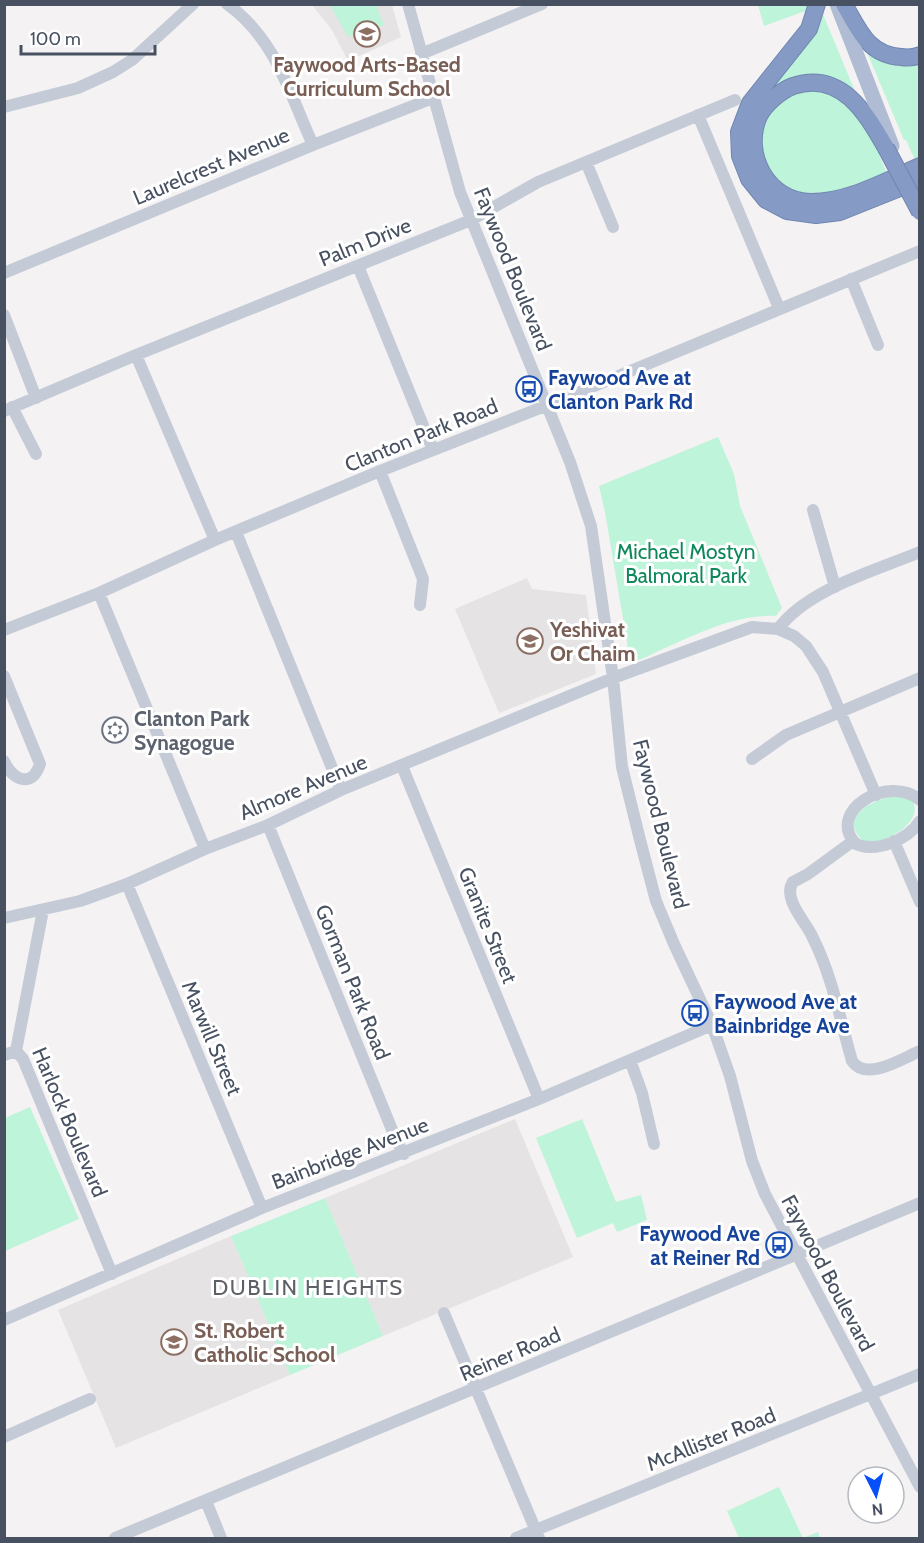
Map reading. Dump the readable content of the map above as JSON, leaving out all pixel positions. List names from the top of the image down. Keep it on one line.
{"streets":{"street":["Laurelcrest Avenue","Palm Drive","Faywood Boulevard","Clanton Park Road","Almore Avenue","Granite Street","Gorman Park Road","Marwill Street","Harlock Boulevard","Bainbridge Avenue","Reiner Road","McAllister Road"]},"crossings":[["Laurelcrest Avenue","Faywood Boulevard"],["Palm Drive","Faywood Boulevard"],["Faywood Boulevard","Clanton Park Road"],["Faywood Boulevard","Almore Avenue"],["Faywood Boulevard","Bainbridge Avenue"],["Faywood Boulevard","Reiner Road"],["Faywood Boulevard","McAllister Road"],["Almore Avenue","Granite Street"],["Almore Avenue","Gorman Park Road"],["Almore Avenue","Marwill Street"],["Almore Avenue","Harlock Boulevard"],["Granite Street","Bainbridge Avenue"],["Gorman Park Road","Bainbridge Avenue"],["Marwill Street","Bainbridge Avenue"],["Harlock Boulevard","Bainbridge Avenue"]],"districts":["DUBLIN HEIGHTS"],"parks":["Michael Mostyn Balmoral Park"],"places":{"school or university":["Faywood Arts-Based Curriculum School","Yeshivat Or Chaim","St. Robert Catholic School"],"bus stop":["Faywood Ave at Clanton Park Rd","Faywood Ave at Bainbridge Ave","Faywood Ave at Reiner Rd"],"synagogue":["Clanton Park Synagogue"]},"scale_bar":"100 m","north":"bottom"}
